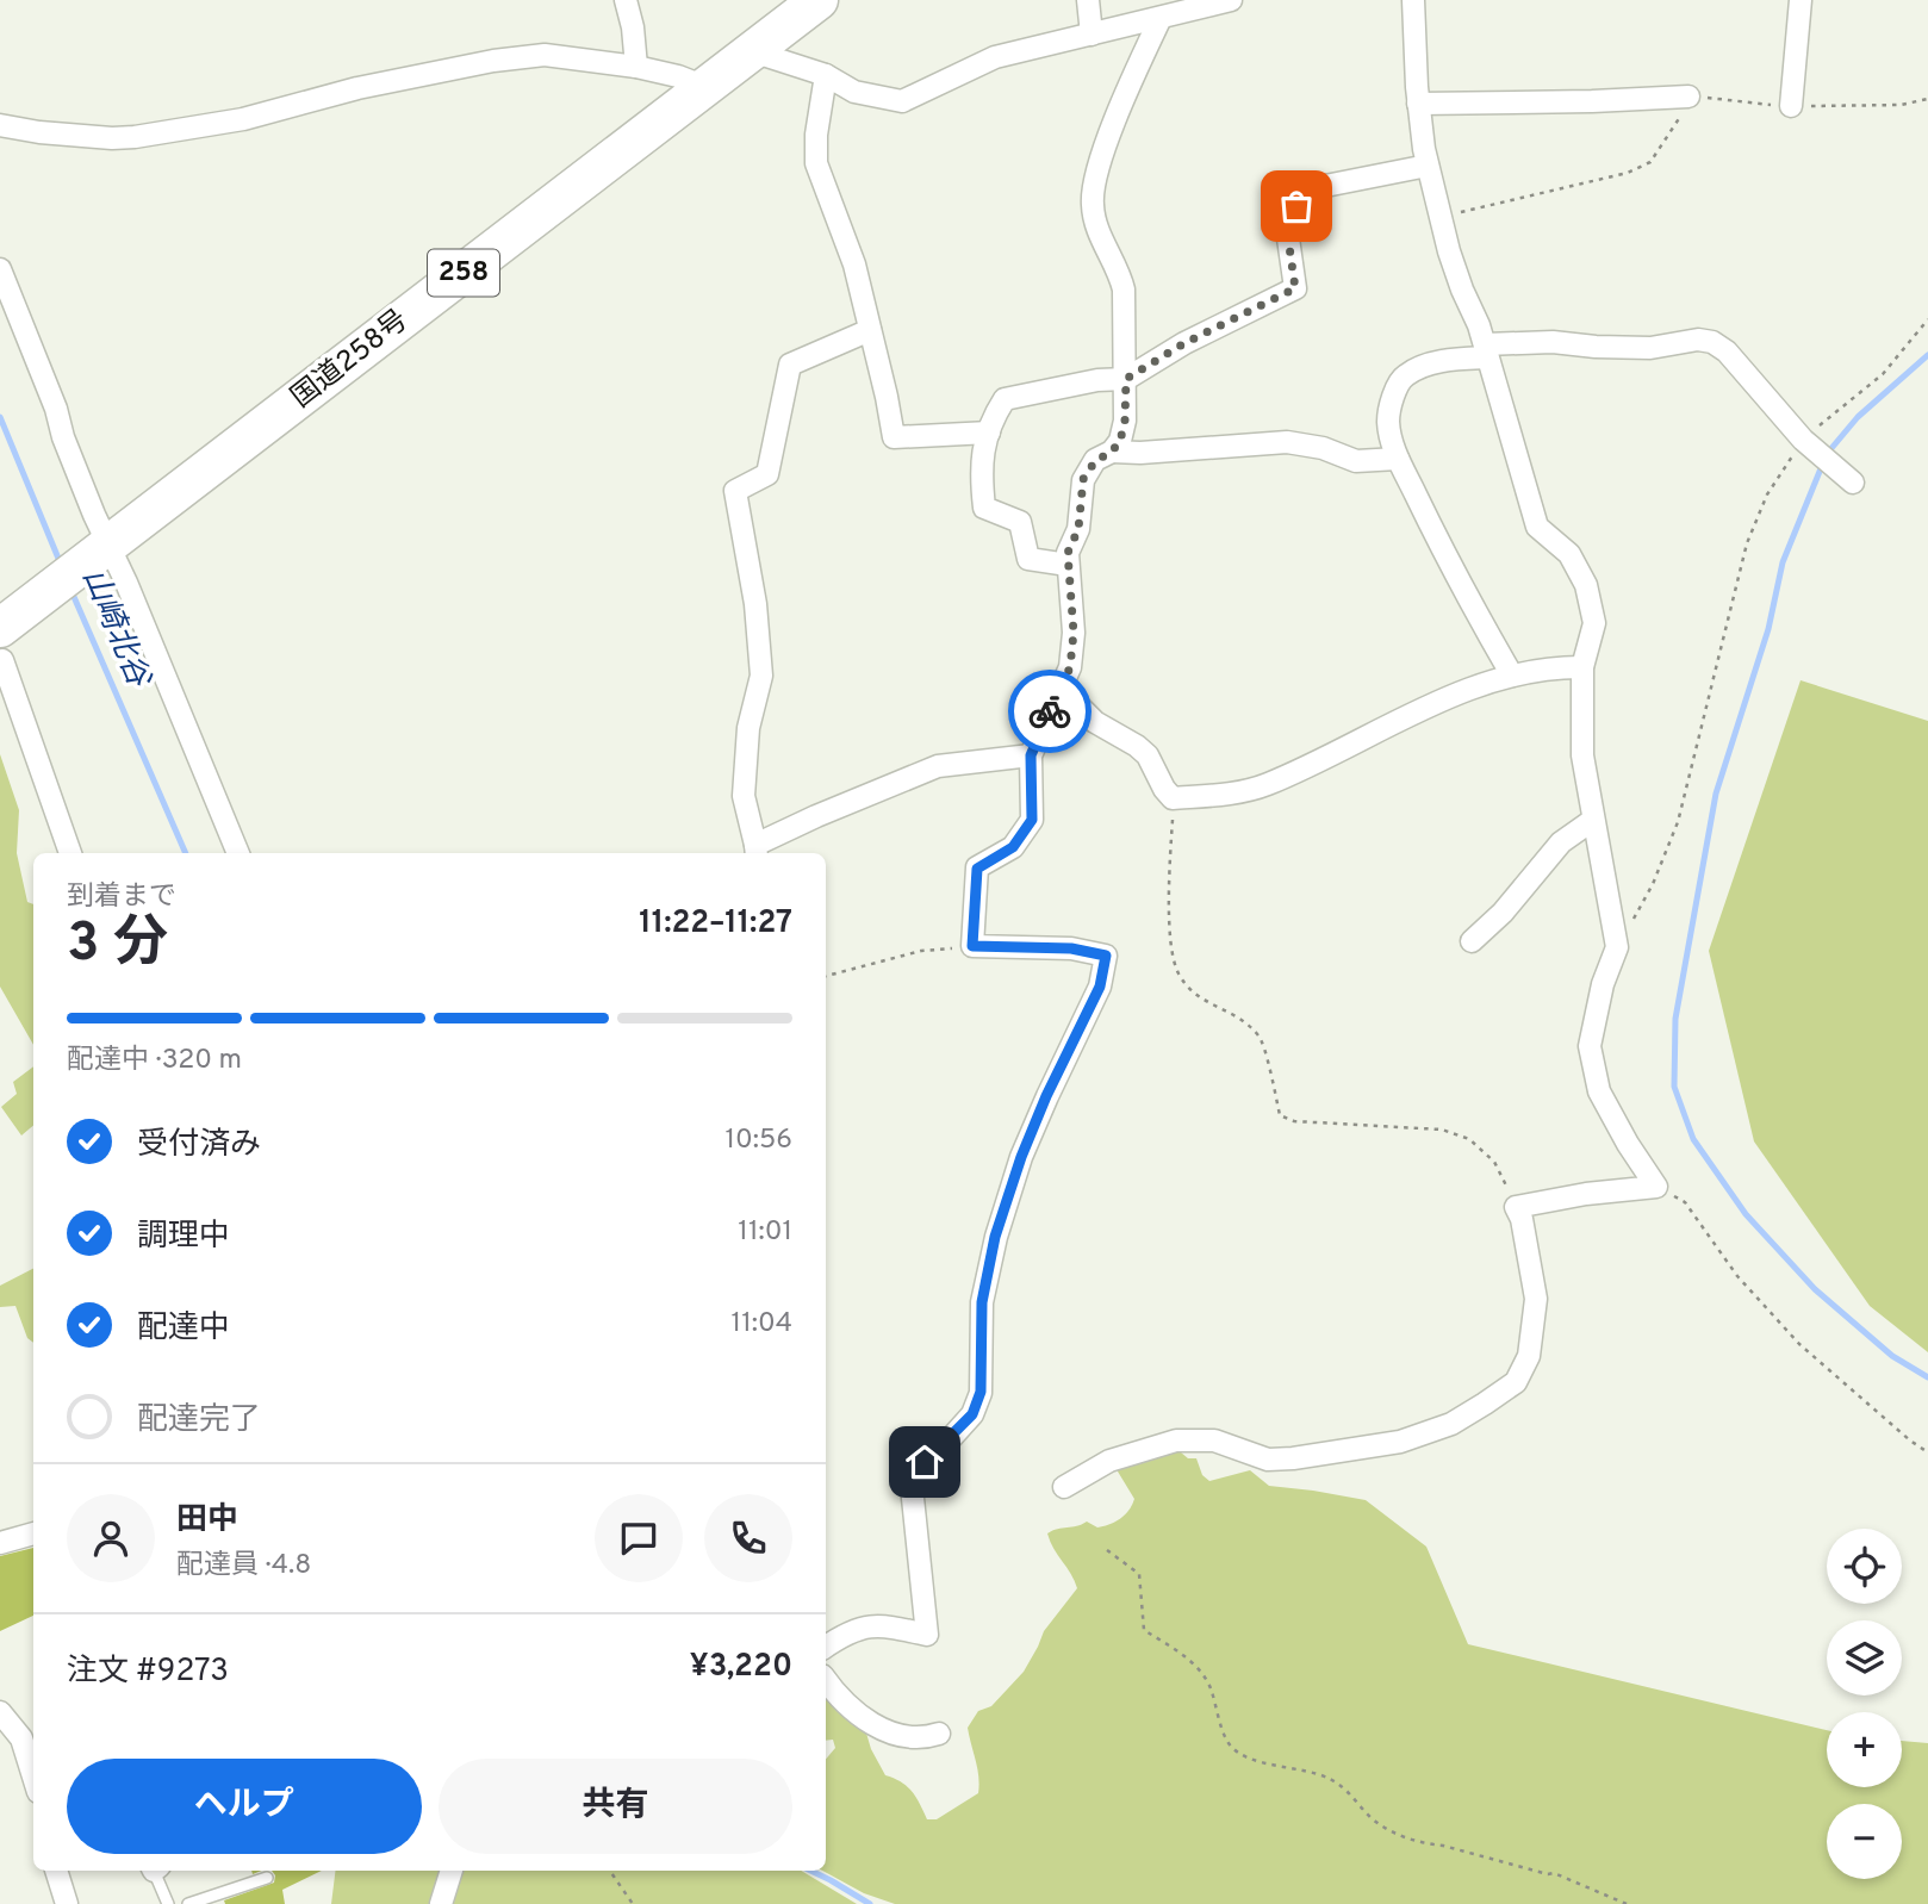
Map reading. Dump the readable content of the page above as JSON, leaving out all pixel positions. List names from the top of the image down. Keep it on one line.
{"streets":{"highway":["258","国道258号"]},"water":["山崎北谷"],"page":{"heading":["3 分","到着まで","11:22–11:27"],"panel":["田中","配達員 · 4.8","注文 #9273","¥3,220"],"bar":"配達中 · 320 m","list":[["受付済み","10:56"],["調理中","11:01"],["配達中","11:04"],"配達完了"],"map_buttons":["+","−"],"buttons":["ヘルプ","共有"]}}
